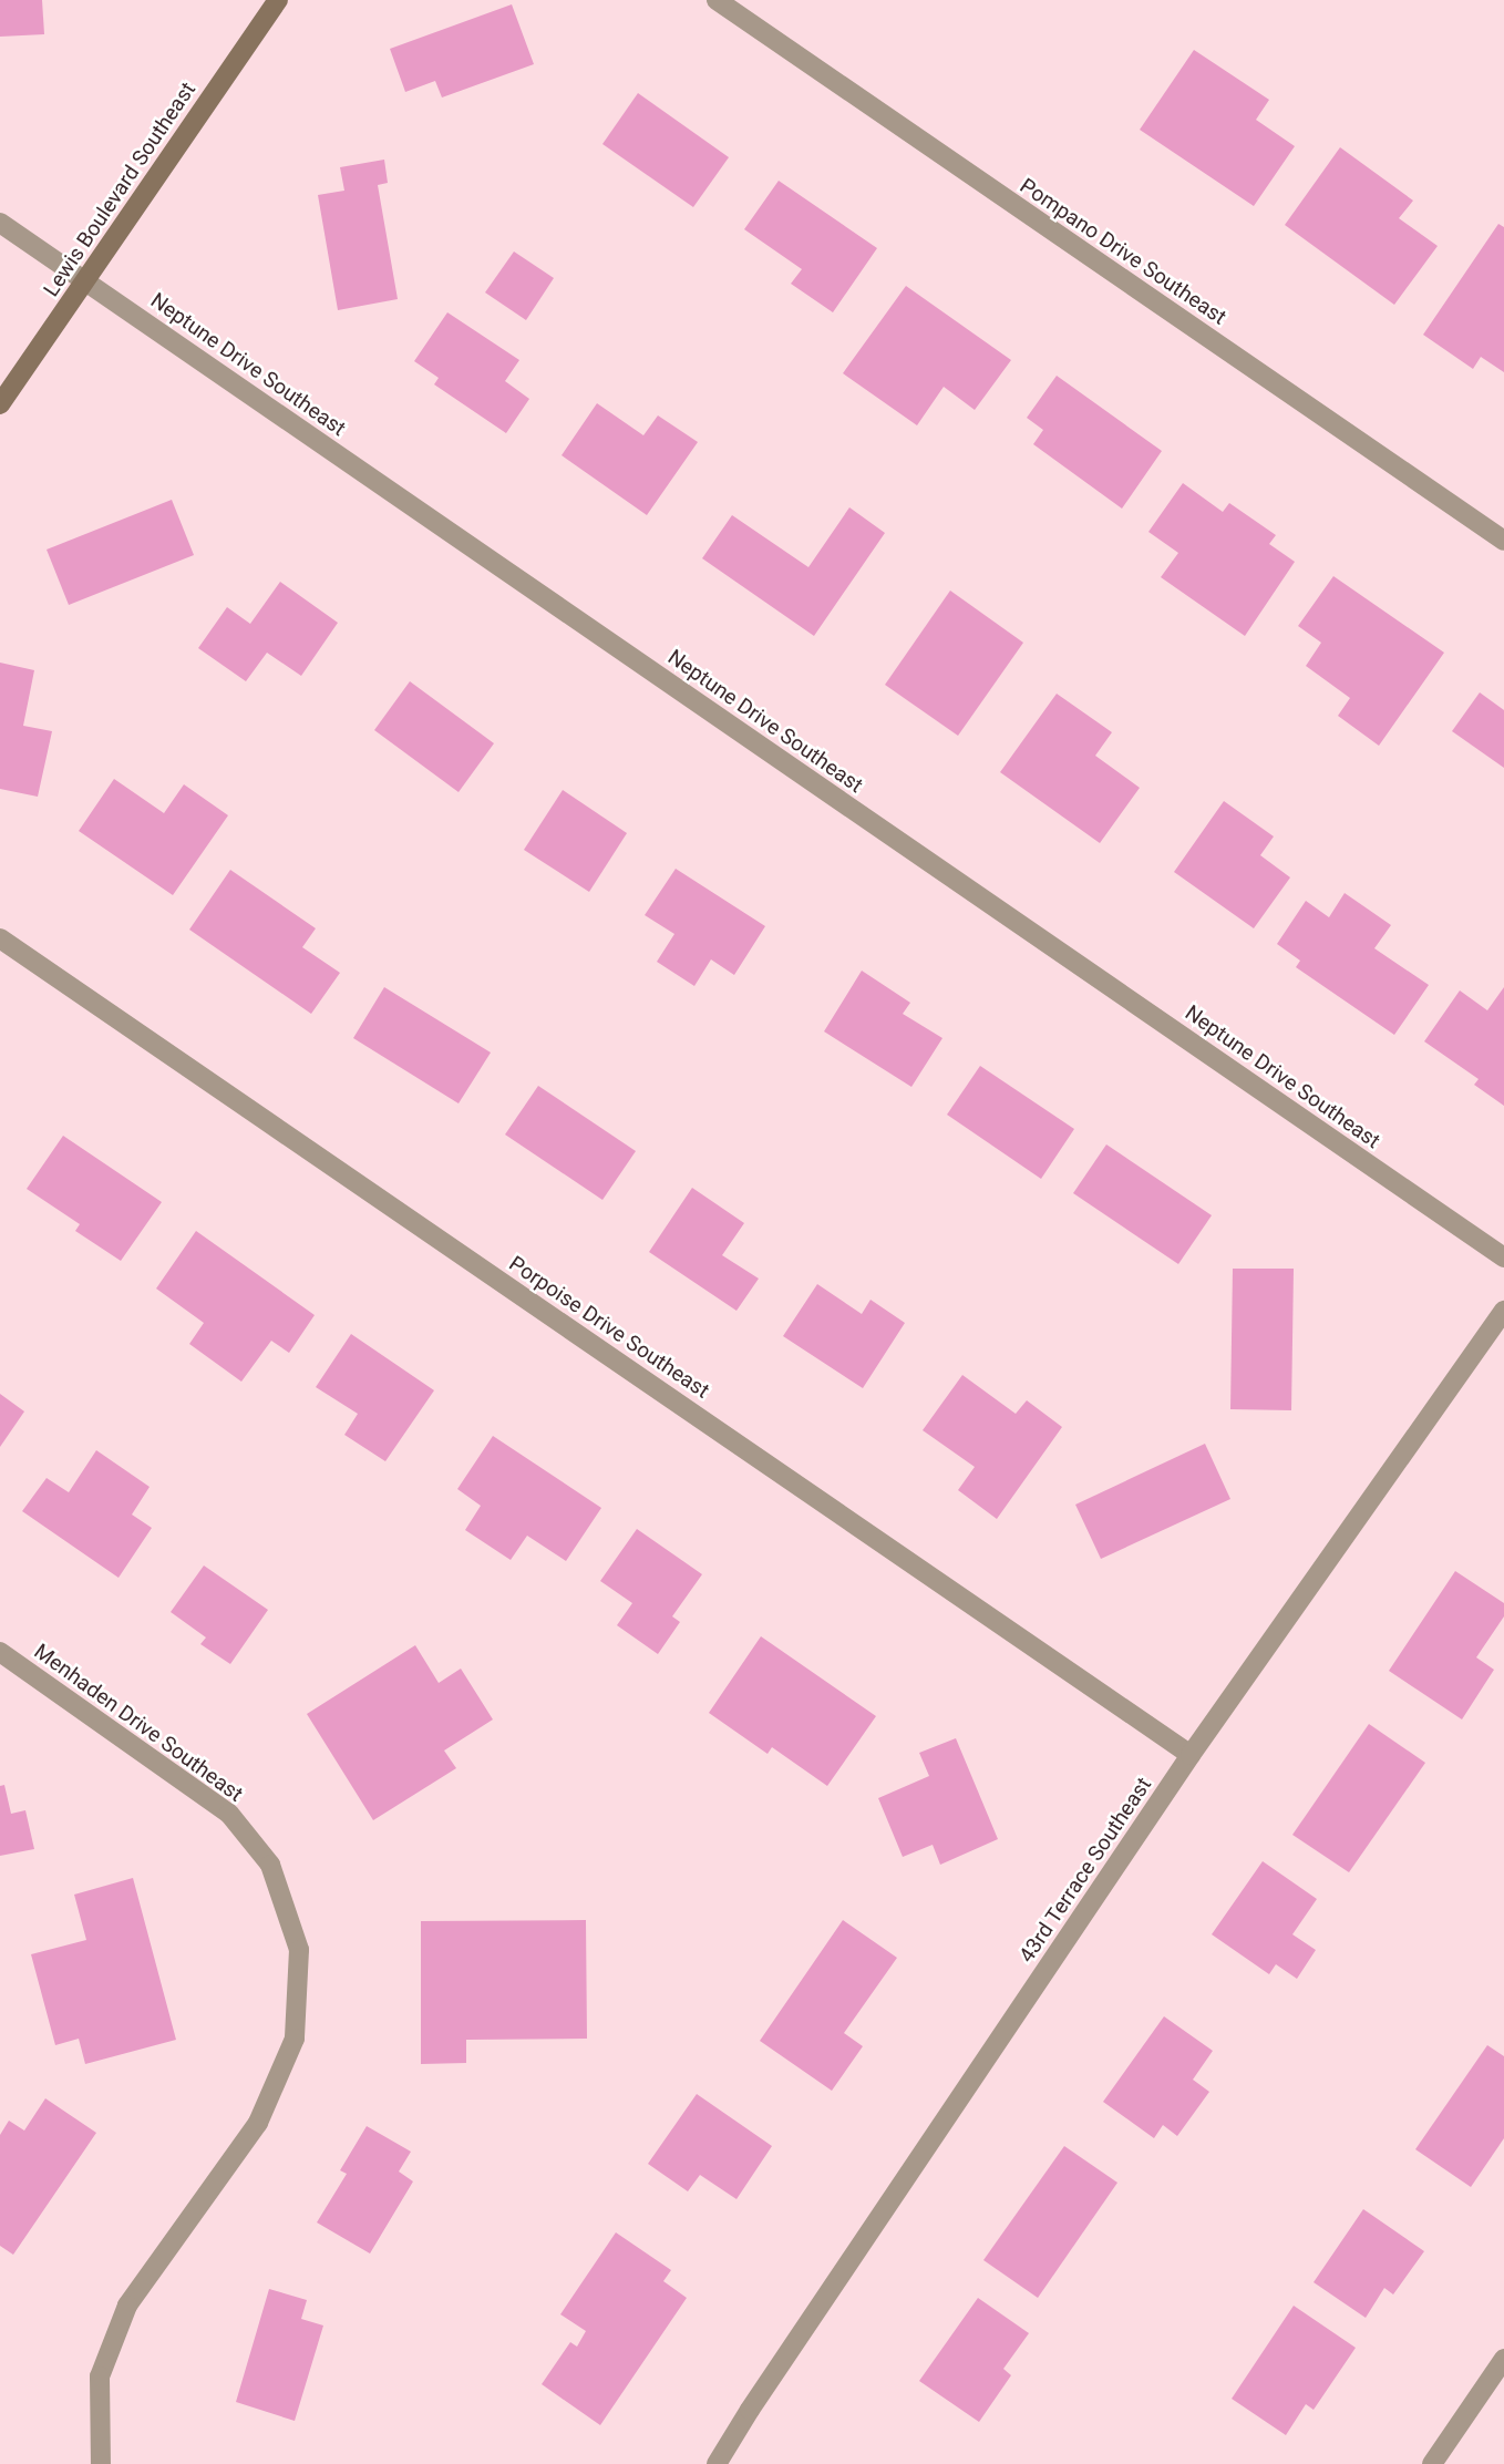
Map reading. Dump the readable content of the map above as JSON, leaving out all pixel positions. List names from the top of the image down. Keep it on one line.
{"streets":{"street":["Lewis Boulevard Southeast","Pompano Drive Southeast","Neptune Drive Southeast","Porpoise Drive Southeast","Menhaden Drive Southeast","43rd Terrace Southeast"]},"crossings":[["Lewis Boulevard Southeast","Neptune Drive Southeast"],["Porpoise Drive Southeast","43rd Terrace Southeast"]]}
